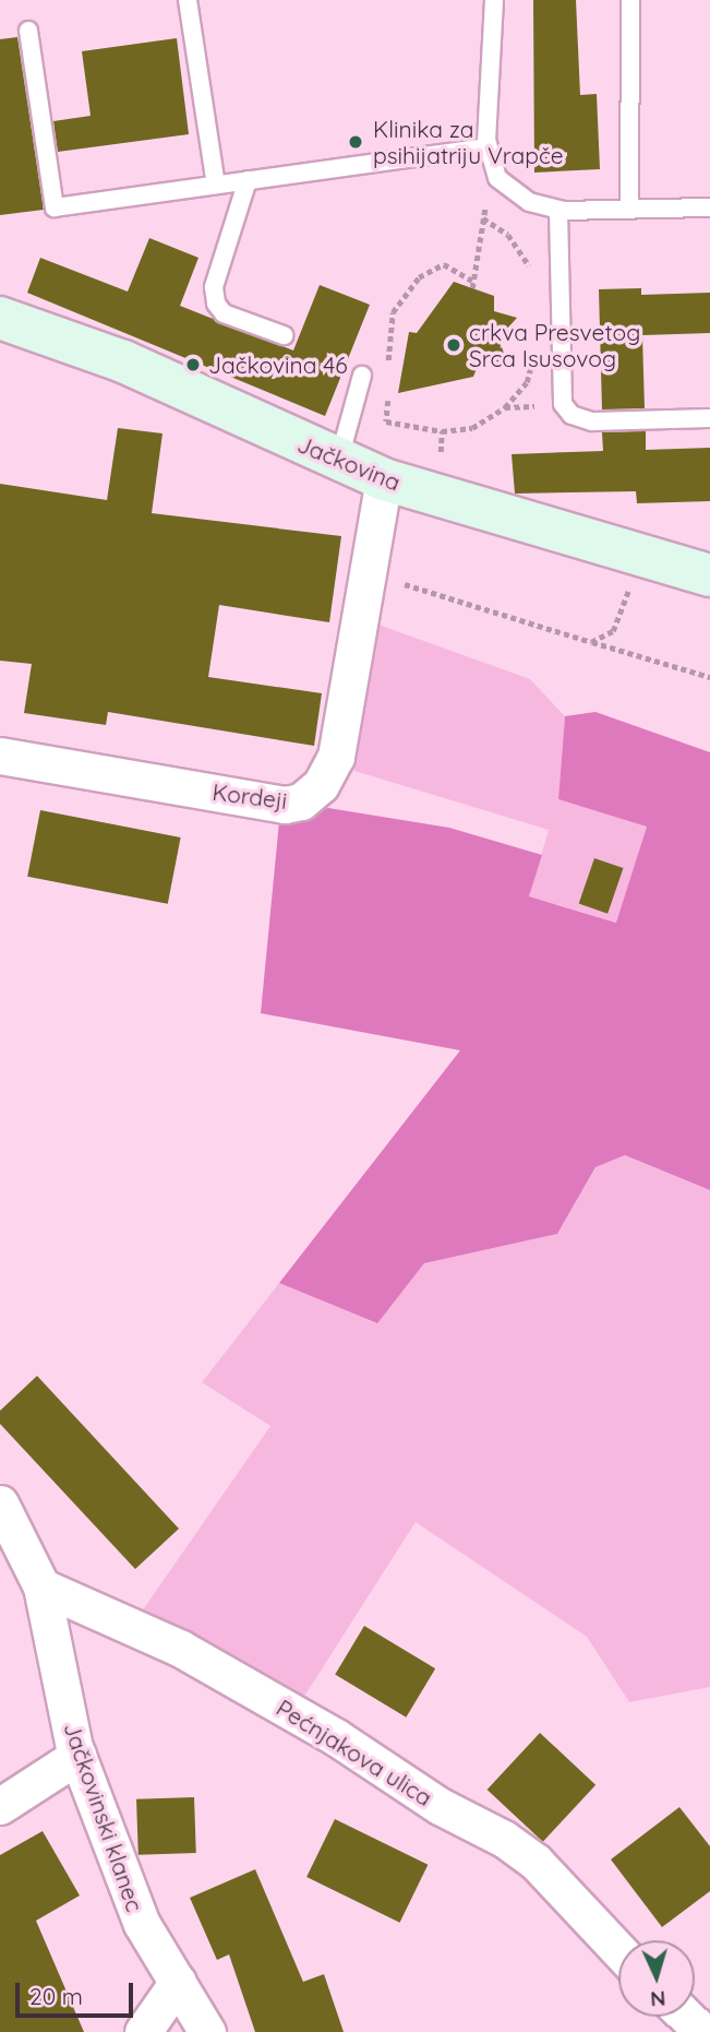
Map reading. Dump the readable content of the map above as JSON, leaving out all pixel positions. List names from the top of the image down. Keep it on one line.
{"streets":{"street":["Jačkovina","Kordeji","Pećnjakova ulica","Jačkovinski klanec"]},"crossings":[["Jačkovina","Kordeji"],["Pećnjakova ulica","Jačkovinski klanec"]],"places":["Klinika za psihijatriju Vrapče","crkva Presvetog Srca Isusovog","Jačkovina 46"],"scale_bar":"20 m","north":"bottom"}
